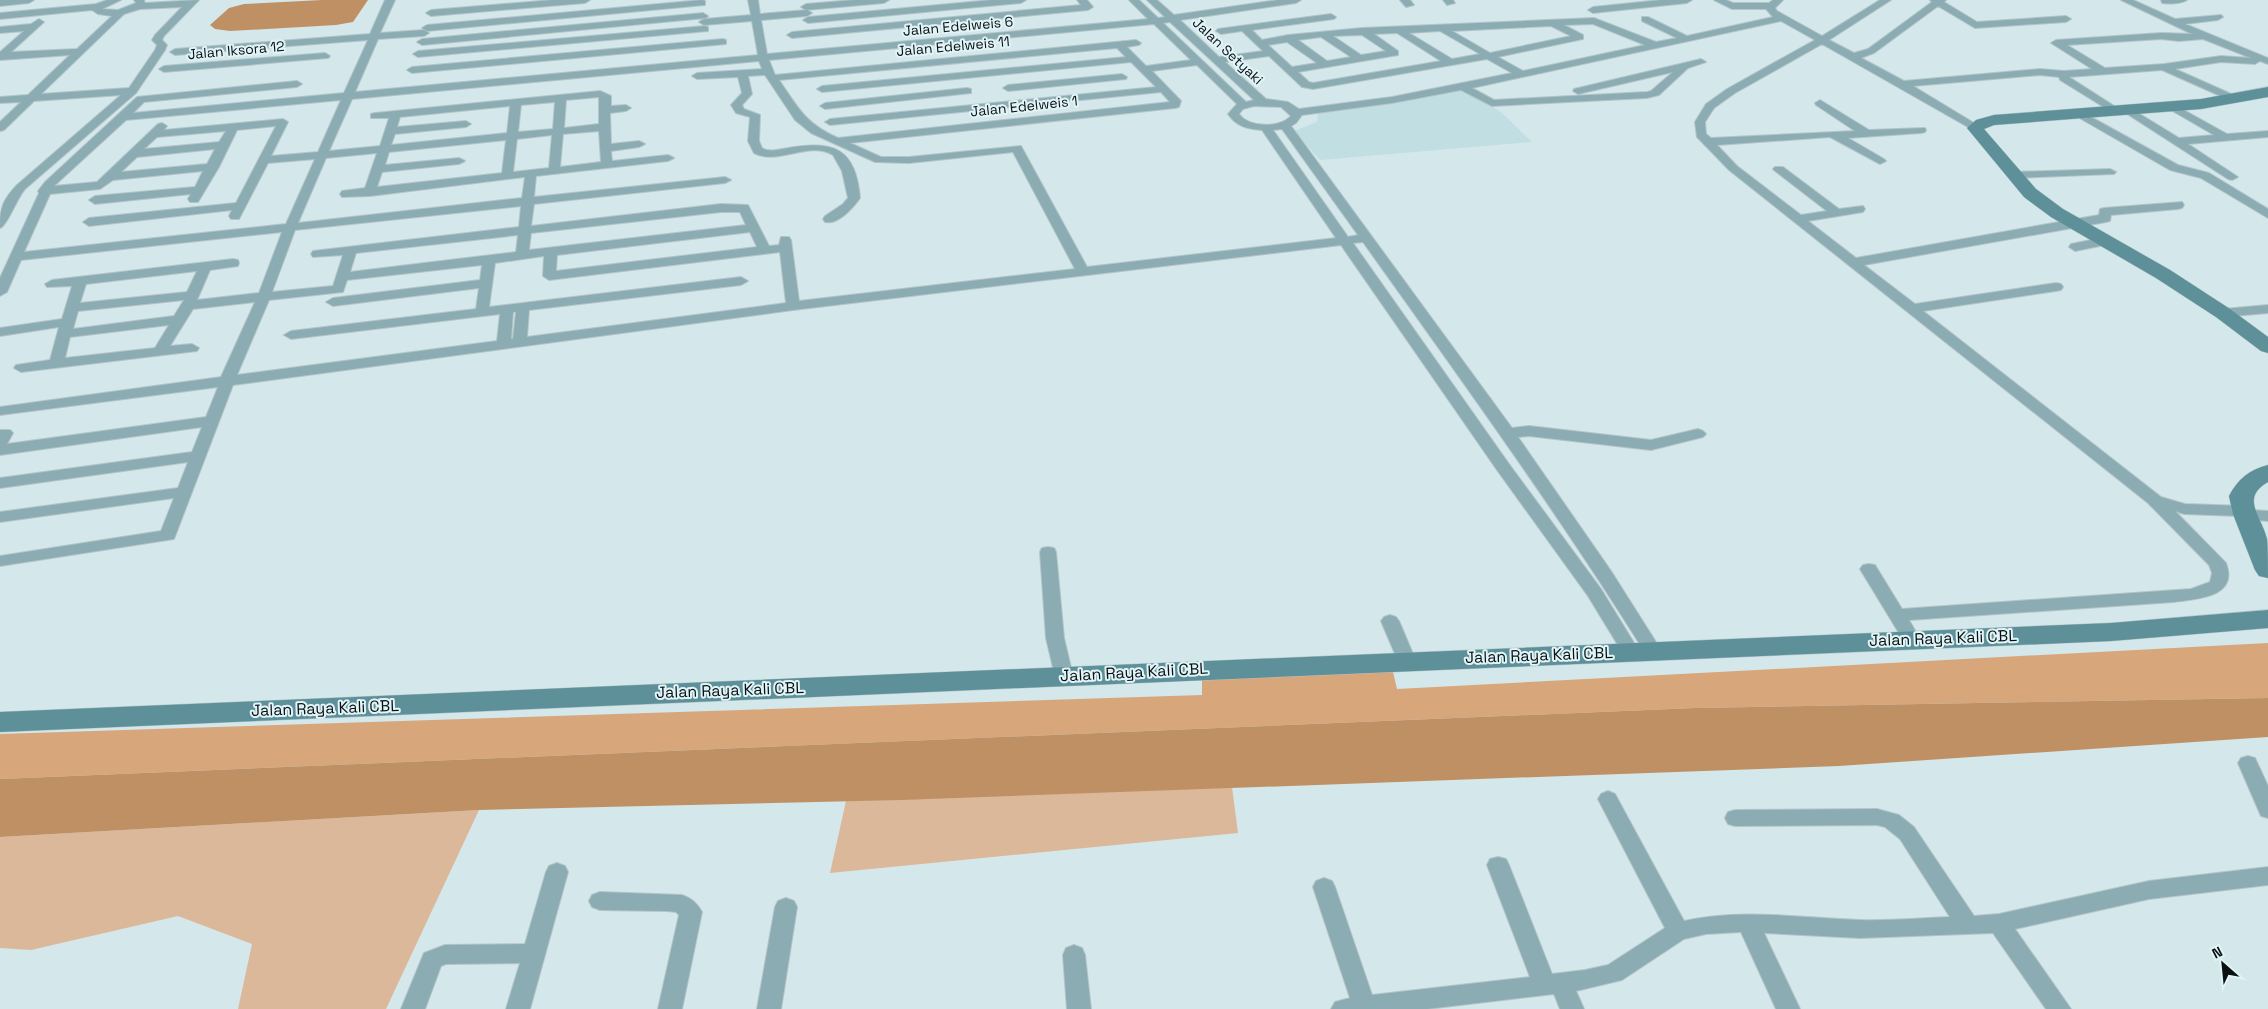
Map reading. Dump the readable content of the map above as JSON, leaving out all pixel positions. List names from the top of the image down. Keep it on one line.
{"streets":{"main road":["Jalan Raya Kali CBL"],"street":["Jalan Edelweis 6","Jalan Edelweis 11","Jalan Iksora 12","Jalan Setyaki","Jalan Edelweis 1"]},"crossings":[["Jalan Edelweis 6","Jalan Setyaki"],["Jalan Edelweis 11","Jalan Edelweis 1"]],"north":"top left"}
